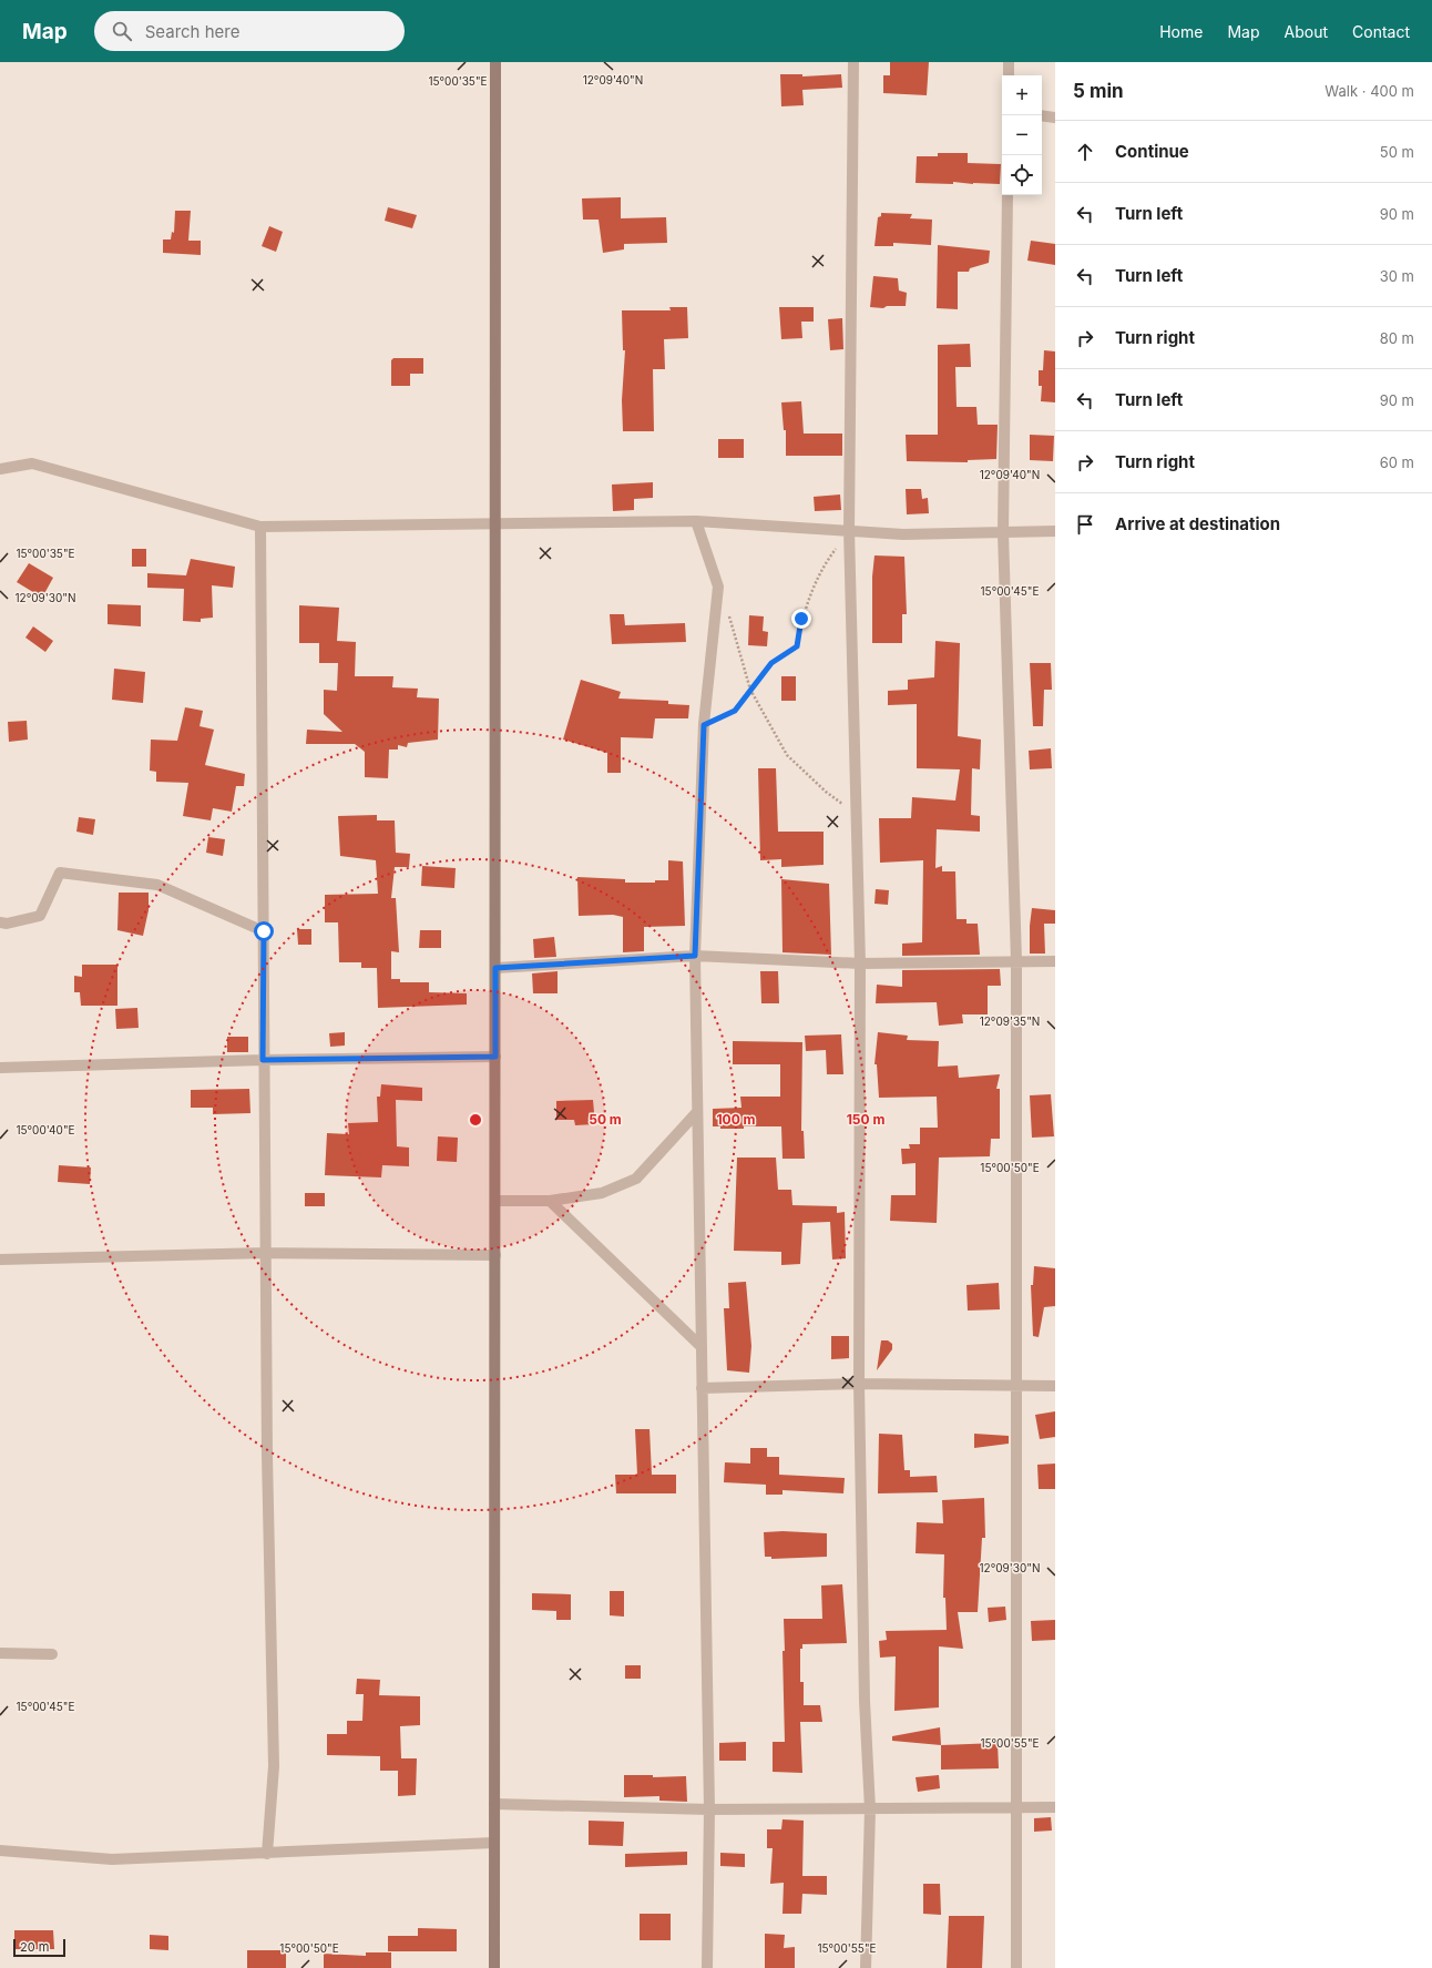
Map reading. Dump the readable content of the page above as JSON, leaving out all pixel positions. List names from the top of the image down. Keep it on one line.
{"scale_bar":"20 m","page":{"header":"Map","search":"Search here","nav":["Home","Map","About","Contact"],"heading":["5 min","Walk · 400 m"],"map_buttons":["+","−"],"list":[["Continue","50 m"],["Turn left","90 m"],["Turn left","30 m"],["Turn right","80 m"],["Turn left","90 m"],["Turn right","60 m"],"Arrive at destination"],"scale":"20 m"},"coordinates":["12°09'40\"N","15°00'35\"E","15°00'45\"E","12°09'30\"N","12°09'35\"N","15°00'40\"E","15°00'50\"E","15°00'55\"E"],"rings":["50 m","100 m","150 m"]}
